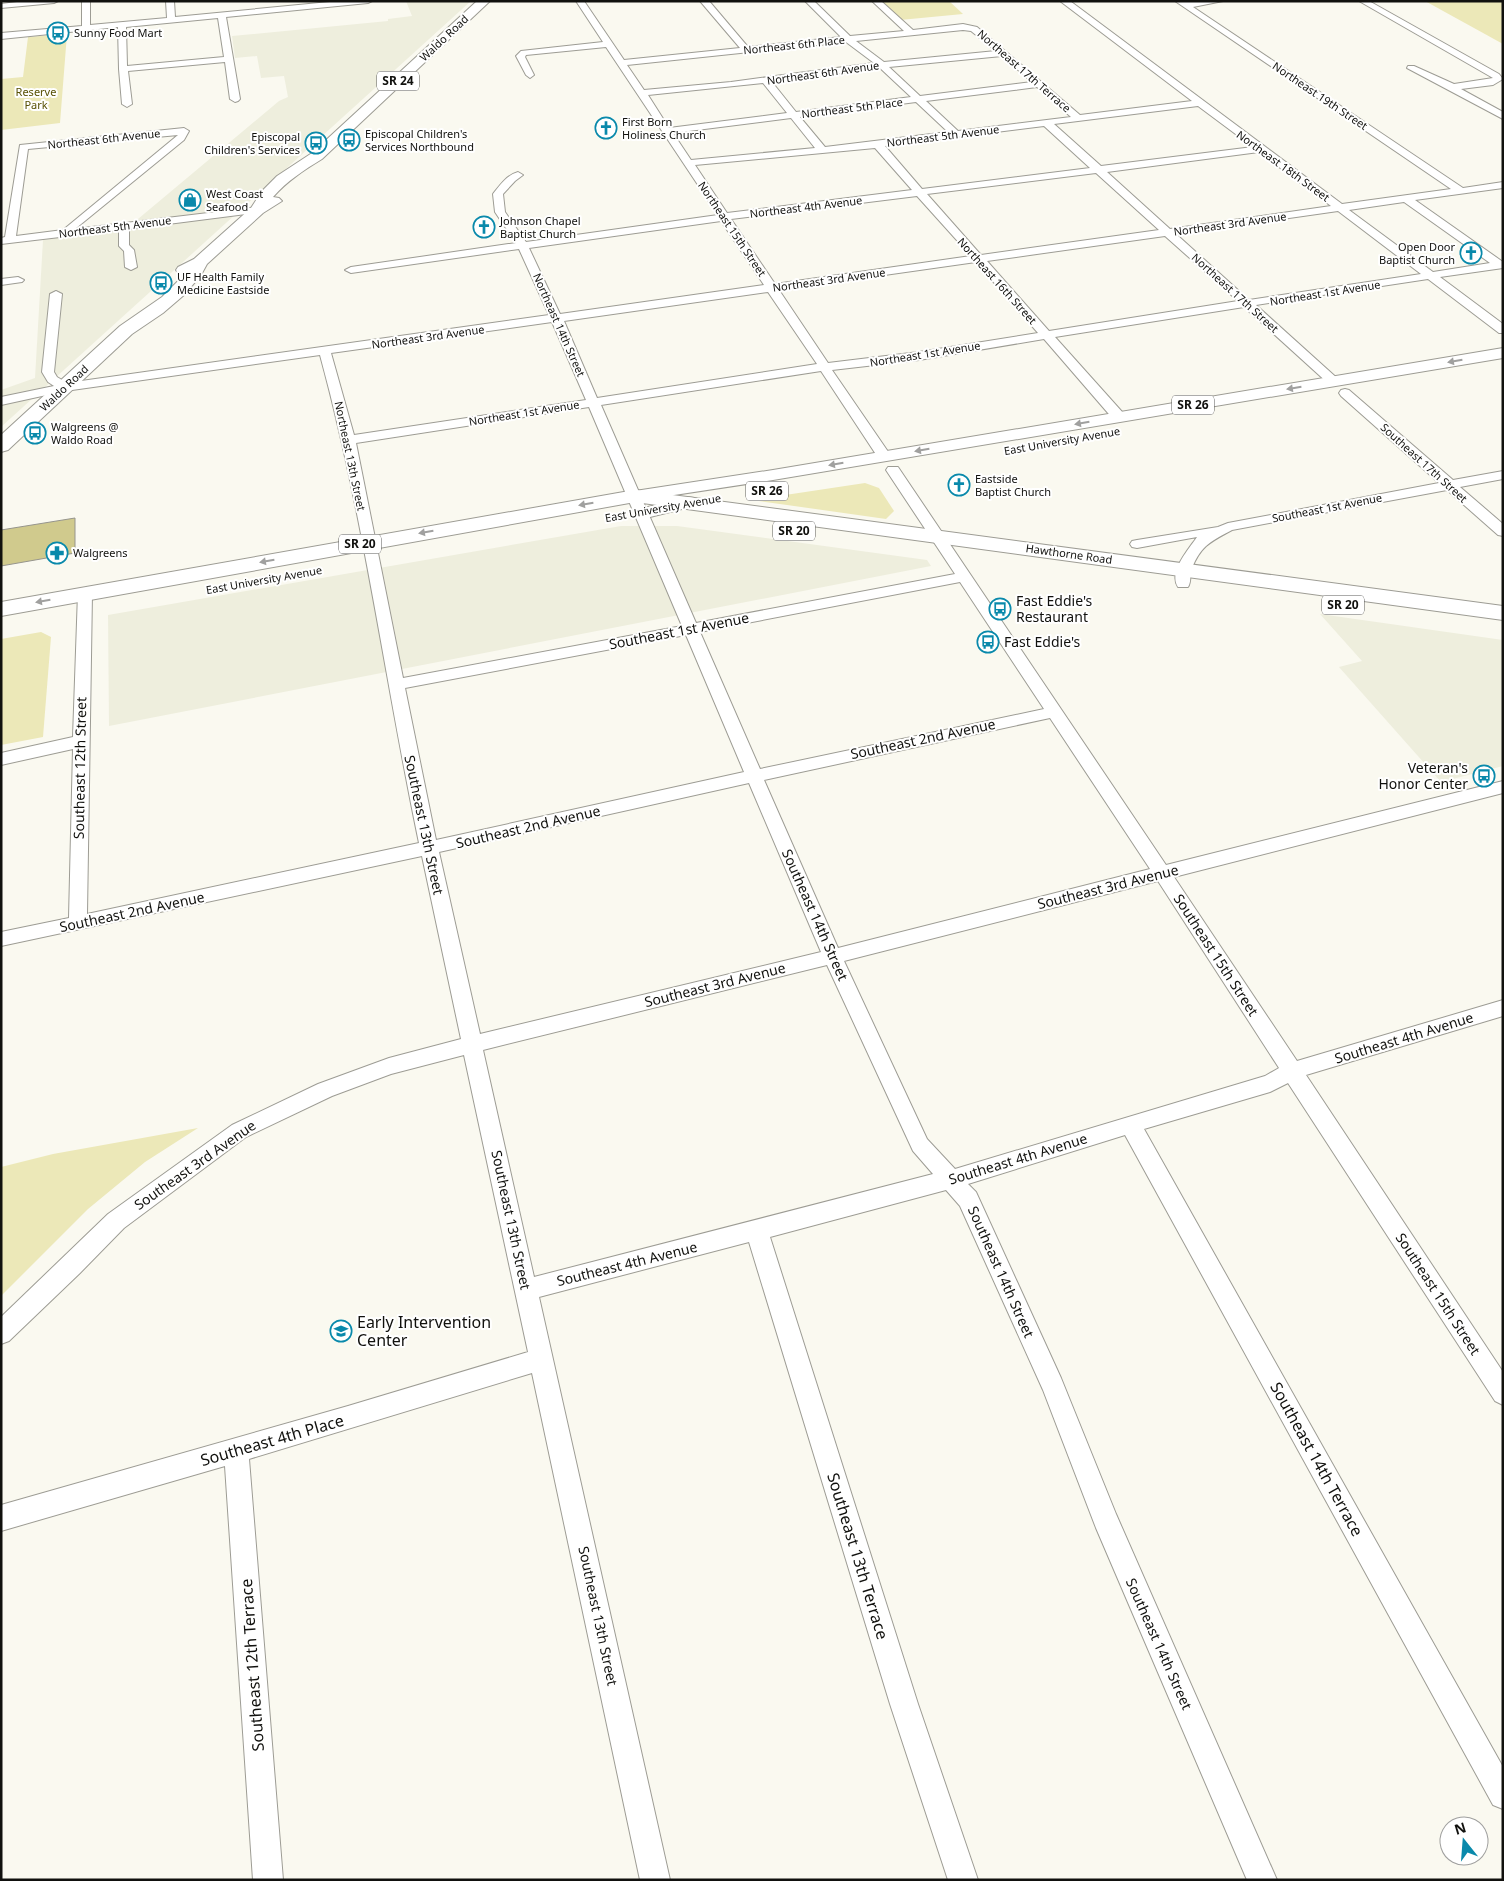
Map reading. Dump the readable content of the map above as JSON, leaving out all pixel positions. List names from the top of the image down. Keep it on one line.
{"streets":{"highway":["Waldo Road","SR 24","East University Avenue","SR 20","Hawthorne Road"],"main road":["SR 26"],"street":["Northeast 6th Place","Northeast 17th Terrace","Northeast 6th Avenue","Northeast 19th Street","Northeast 5th Place","Northeast 5th Avenue","Northeast 18th Street","Northeast 4th Avenue","Northeast 3rd Avenue","Northeast 15th Street","Northeast 16th Street","Northeast 17th Street","Northeast 1st Avenue","Northeast 14th Street","Northeast 13th Street","Southeast 17th Street","Southeast 1st Avenue","Southeast 2nd Avenue","Southeast 12th Street","Southeast 13th Street","Southeast 3rd Avenue","Southeast 14th Street","Southeast 15th Street","Southeast 4th Avenue","Southeast 4th Place","Southeast 14th Terrace","Southeast 13th Terrace","Southeast 12th Terrace"]},"crossings":[["Waldo Road","Northeast 5th Avenue"],["Waldo Road","Northeast 3rd Avenue"],["Northeast 6th Place","Northeast 17th Terrace"],["Northeast 6th Place","Northeast 15th Street"],["Northeast 17th Terrace","Northeast 6th Avenue"],["Northeast 17th Terrace","Northeast 5th Place"],["Northeast 17th Terrace","Northeast 5th Avenue"],["Northeast 6th Avenue","Northeast 5th Avenue"],["Northeast 6th Avenue","Northeast 15th Street"],["Northeast 19th Street","Northeast 3rd Avenue"],["Northeast 5th Place","Northeast 15th Street"],["Northeast 5th Avenue","Northeast 18th Street"],["Northeast 5th Avenue","Northeast 15th Street"],["Northeast 5th Avenue","Northeast 16th Street"],["Northeast 5th Avenue","Northeast 17th Street"],["Northeast 18th Street","Northeast 4th Avenue"],["Northeast 18th Street","Northeast 3rd Avenue"],["Northeast 18th Street","Northeast 1st Avenue"],["Northeast 4th Avenue","Northeast 15th Street"],["Northeast 4th Avenue","Northeast 16th Street"],["Northeast 4th Avenue","Northeast 17th Street"],["Northeast 4th Avenue","Northeast 14th Street"],["Northeast 3rd Avenue","Northeast 15th Street"],["Northeast 3rd Avenue","Northeast 16th Street"],["Northeast 3rd Avenue","Northeast 17th Street"],["Northeast 3rd Avenue","Northeast 1st Avenue"],["Northeast 3rd Avenue","Northeast 14th Street"],["Northeast 3rd Avenue","Northeast 13th Street"],["Northeast 15th Street","Northeast 1st Avenue"],["Northeast 15th Street","East University Avenue"],["Northeast 15th Street","Southeast 15th Street"],["Northeast 16th Street","Northeast 1st Avenue"],["Northeast 16th Street","East University Avenue"],["Northeast 17th Street","Northeast 1st Avenue"],["Northeast 17th Street","East University Avenue"],["Northeast 17th Street","Southeast 17th Street"],["Northeast 1st Avenue","Northeast 14th Street"],["Northeast 1st Avenue","Northeast 13th Street"],["Northeast 14th Street","East University Avenue"],["Northeast 14th Street","Hawthorne Road"],["Northeast 14th Street","Southeast 14th Street"],["East University Avenue","Northeast 13th Street"],["East University Avenue","Southeast 17th Street"],["East University Avenue","Hawthorne Road"],["East University Avenue","Southeast 12th Street"],["East University Avenue","Southeast 13th Street"],["East University Avenue","Southeast 14th Street"],["East University Avenue","Southeast 15th Street"],["Northeast 13th Street","Southeast 13th Street"],["Southeast 17th Street","Southeast 1st Avenue"],["Southeast 1st Avenue","Hawthorne Road"],["Southeast 1st Avenue","Southeast 13th Street"],["Southeast 1st Avenue","Southeast 14th Street"],["Southeast 1st Avenue","Southeast 15th Street"],["Hawthorne Road","Southeast 14th Street"],["Hawthorne Road","Southeast 15th Street"],["Southeast 2nd Avenue","Southeast 12th Street"],["Southeast 2nd Avenue","Southeast 13th Street"],["Southeast 2nd Avenue","Southeast 14th Street"],["Southeast 2nd Avenue","Southeast 15th Street"],["Southeast 13th Street","Southeast 3rd Avenue"],["Southeast 13th Street","Southeast 4th Avenue"],["Southeast 13th Street","Southeast 4th Place"],["Southeast 3rd Avenue","Southeast 14th Street"],["Southeast 3rd Avenue","Southeast 15th Street"],["Southeast 14th Street","Southeast 4th Avenue"],["Southeast 15th Street","Southeast 4th Avenue"],["Southeast 4th Avenue","Southeast 14th Terrace"],["Southeast 4th Avenue","Southeast 13th Terrace"],["Southeast 4th Place","Southeast 12th Terrace"]],"parks":["Reserve Park"],"places":{"bus stop":["Sunny Food Mart","Episcopal Children's Services Northbound","Episcopal Children's Services","UF Health Family Medicine Eastside","Walgreens @ Waldo Road","Fast Eddie's Restaurant","Fast Eddie's","Veteran's Honor Center"],"church":["First Born Holiness Church","Johnson Chapel Baptist Church","Open Door Baptist Church","Eastside Baptist Church"],"shop":["West Coast Seafood"],"pharmacy":["Walgreens"],"school or university":["Early Intervention Center"]},"north":"top"}
